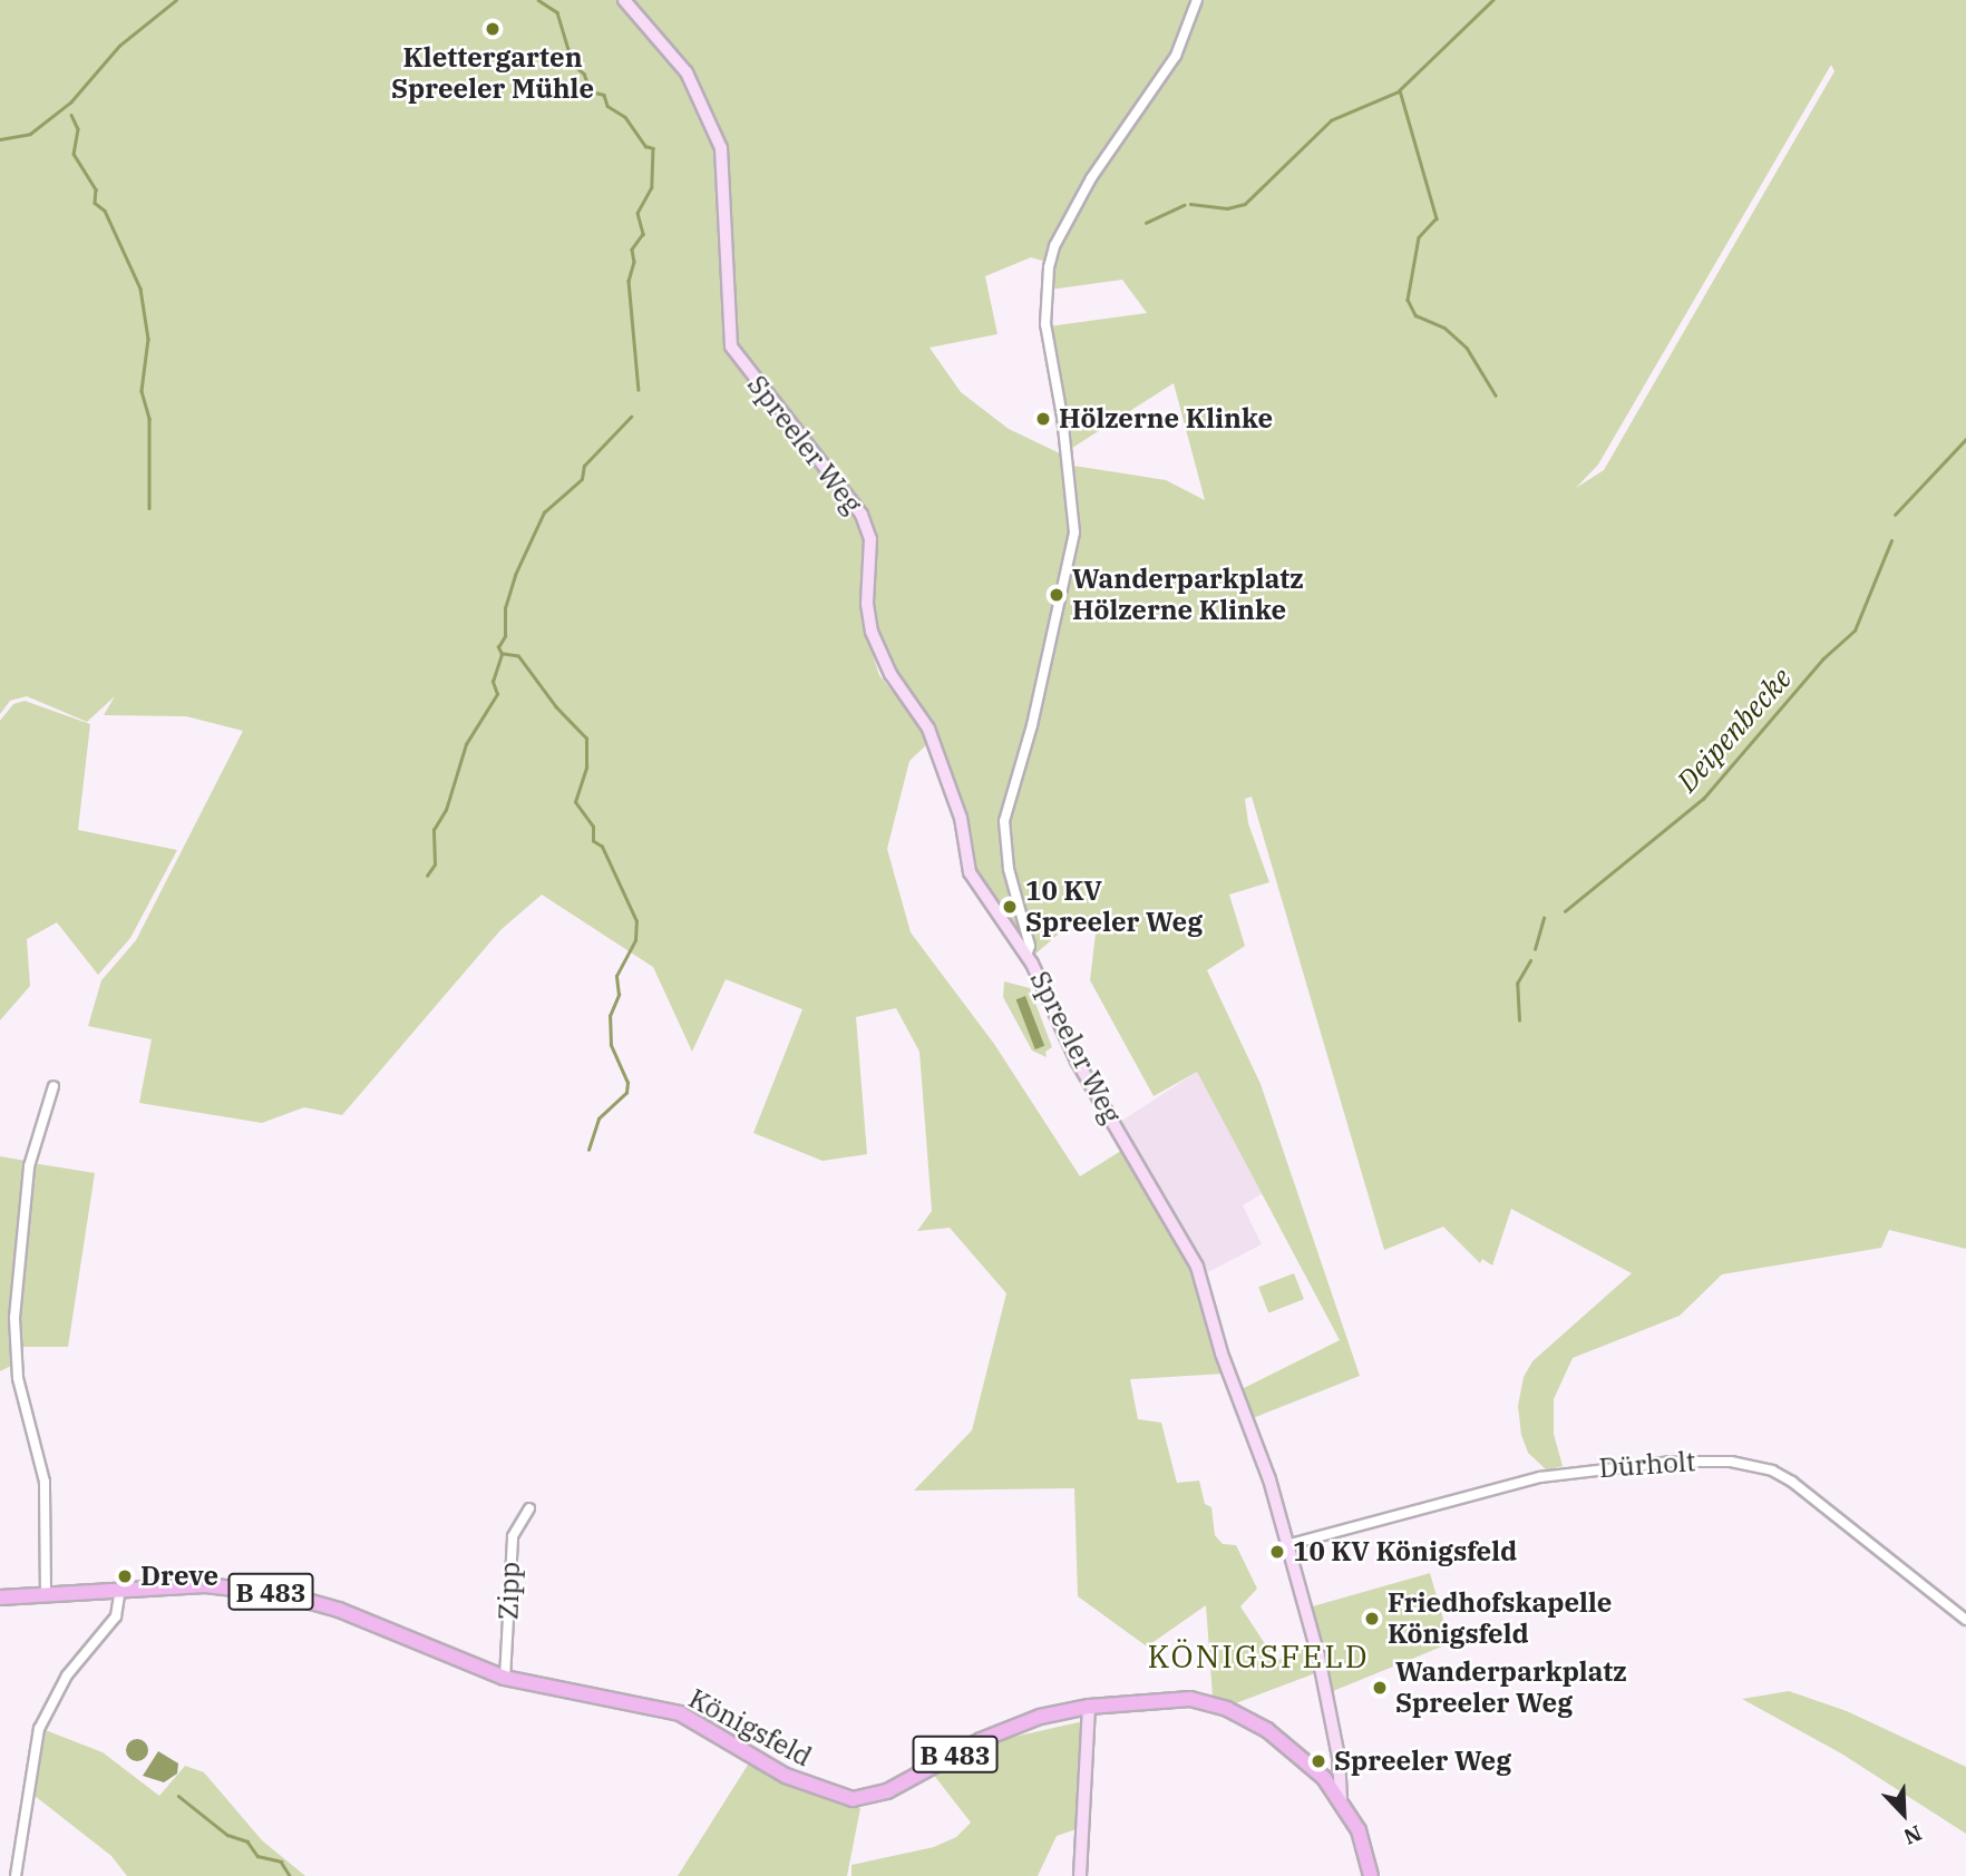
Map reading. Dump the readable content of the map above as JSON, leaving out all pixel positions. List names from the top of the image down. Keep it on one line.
{"streets":{"main road":["B 483","Königsfeld"],"street":["Spreeler Weg","Dürholt","Zipp"]},"crossings":[["Spreeler Weg","Dürholt"],["Spreeler Weg","B 483"],["Spreeler Weg","Königsfeld"],["Zipp","B 483"],["Zipp","Königsfeld"],["B 483","Königsfeld"]],"districts":["KÖNIGSFELD"],"water":["Deipenbecke"],"places":["Klettergarten Spreeler Mühle","Hölzerne Klinke","Wanderparkplatz Hölzerne Klinke","10 KV Spreeler Weg","10 KV Königsfeld","Dreve","Friedhofskapelle Königsfeld","Wanderparkplatz Spreeler Weg","Spreeler Weg"],"north":"bottom right"}
